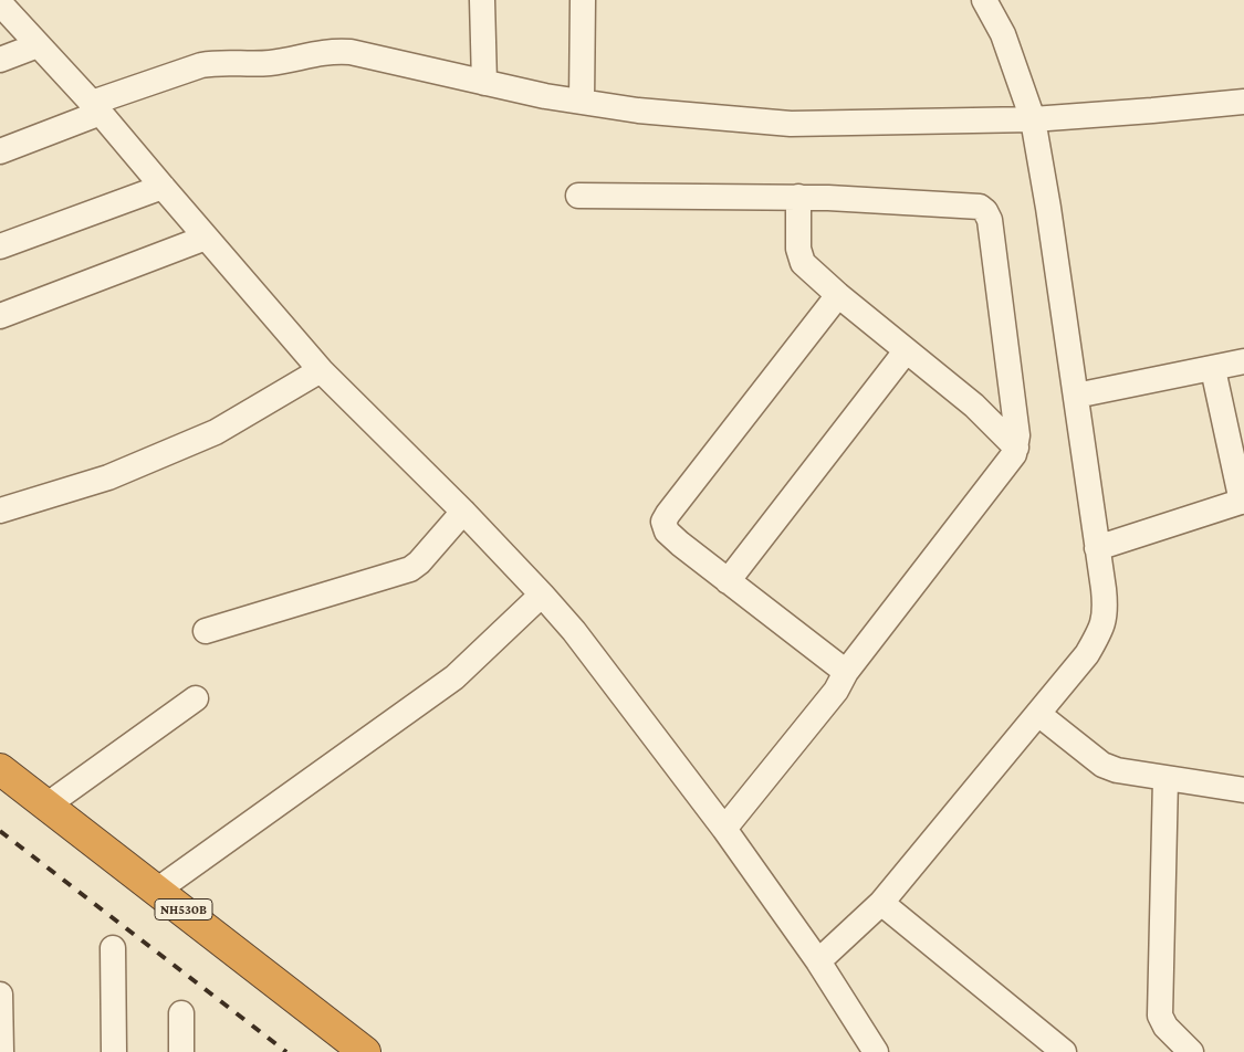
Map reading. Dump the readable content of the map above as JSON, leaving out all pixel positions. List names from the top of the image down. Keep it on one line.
{"streets":{"highway":["NH530B"]}}
